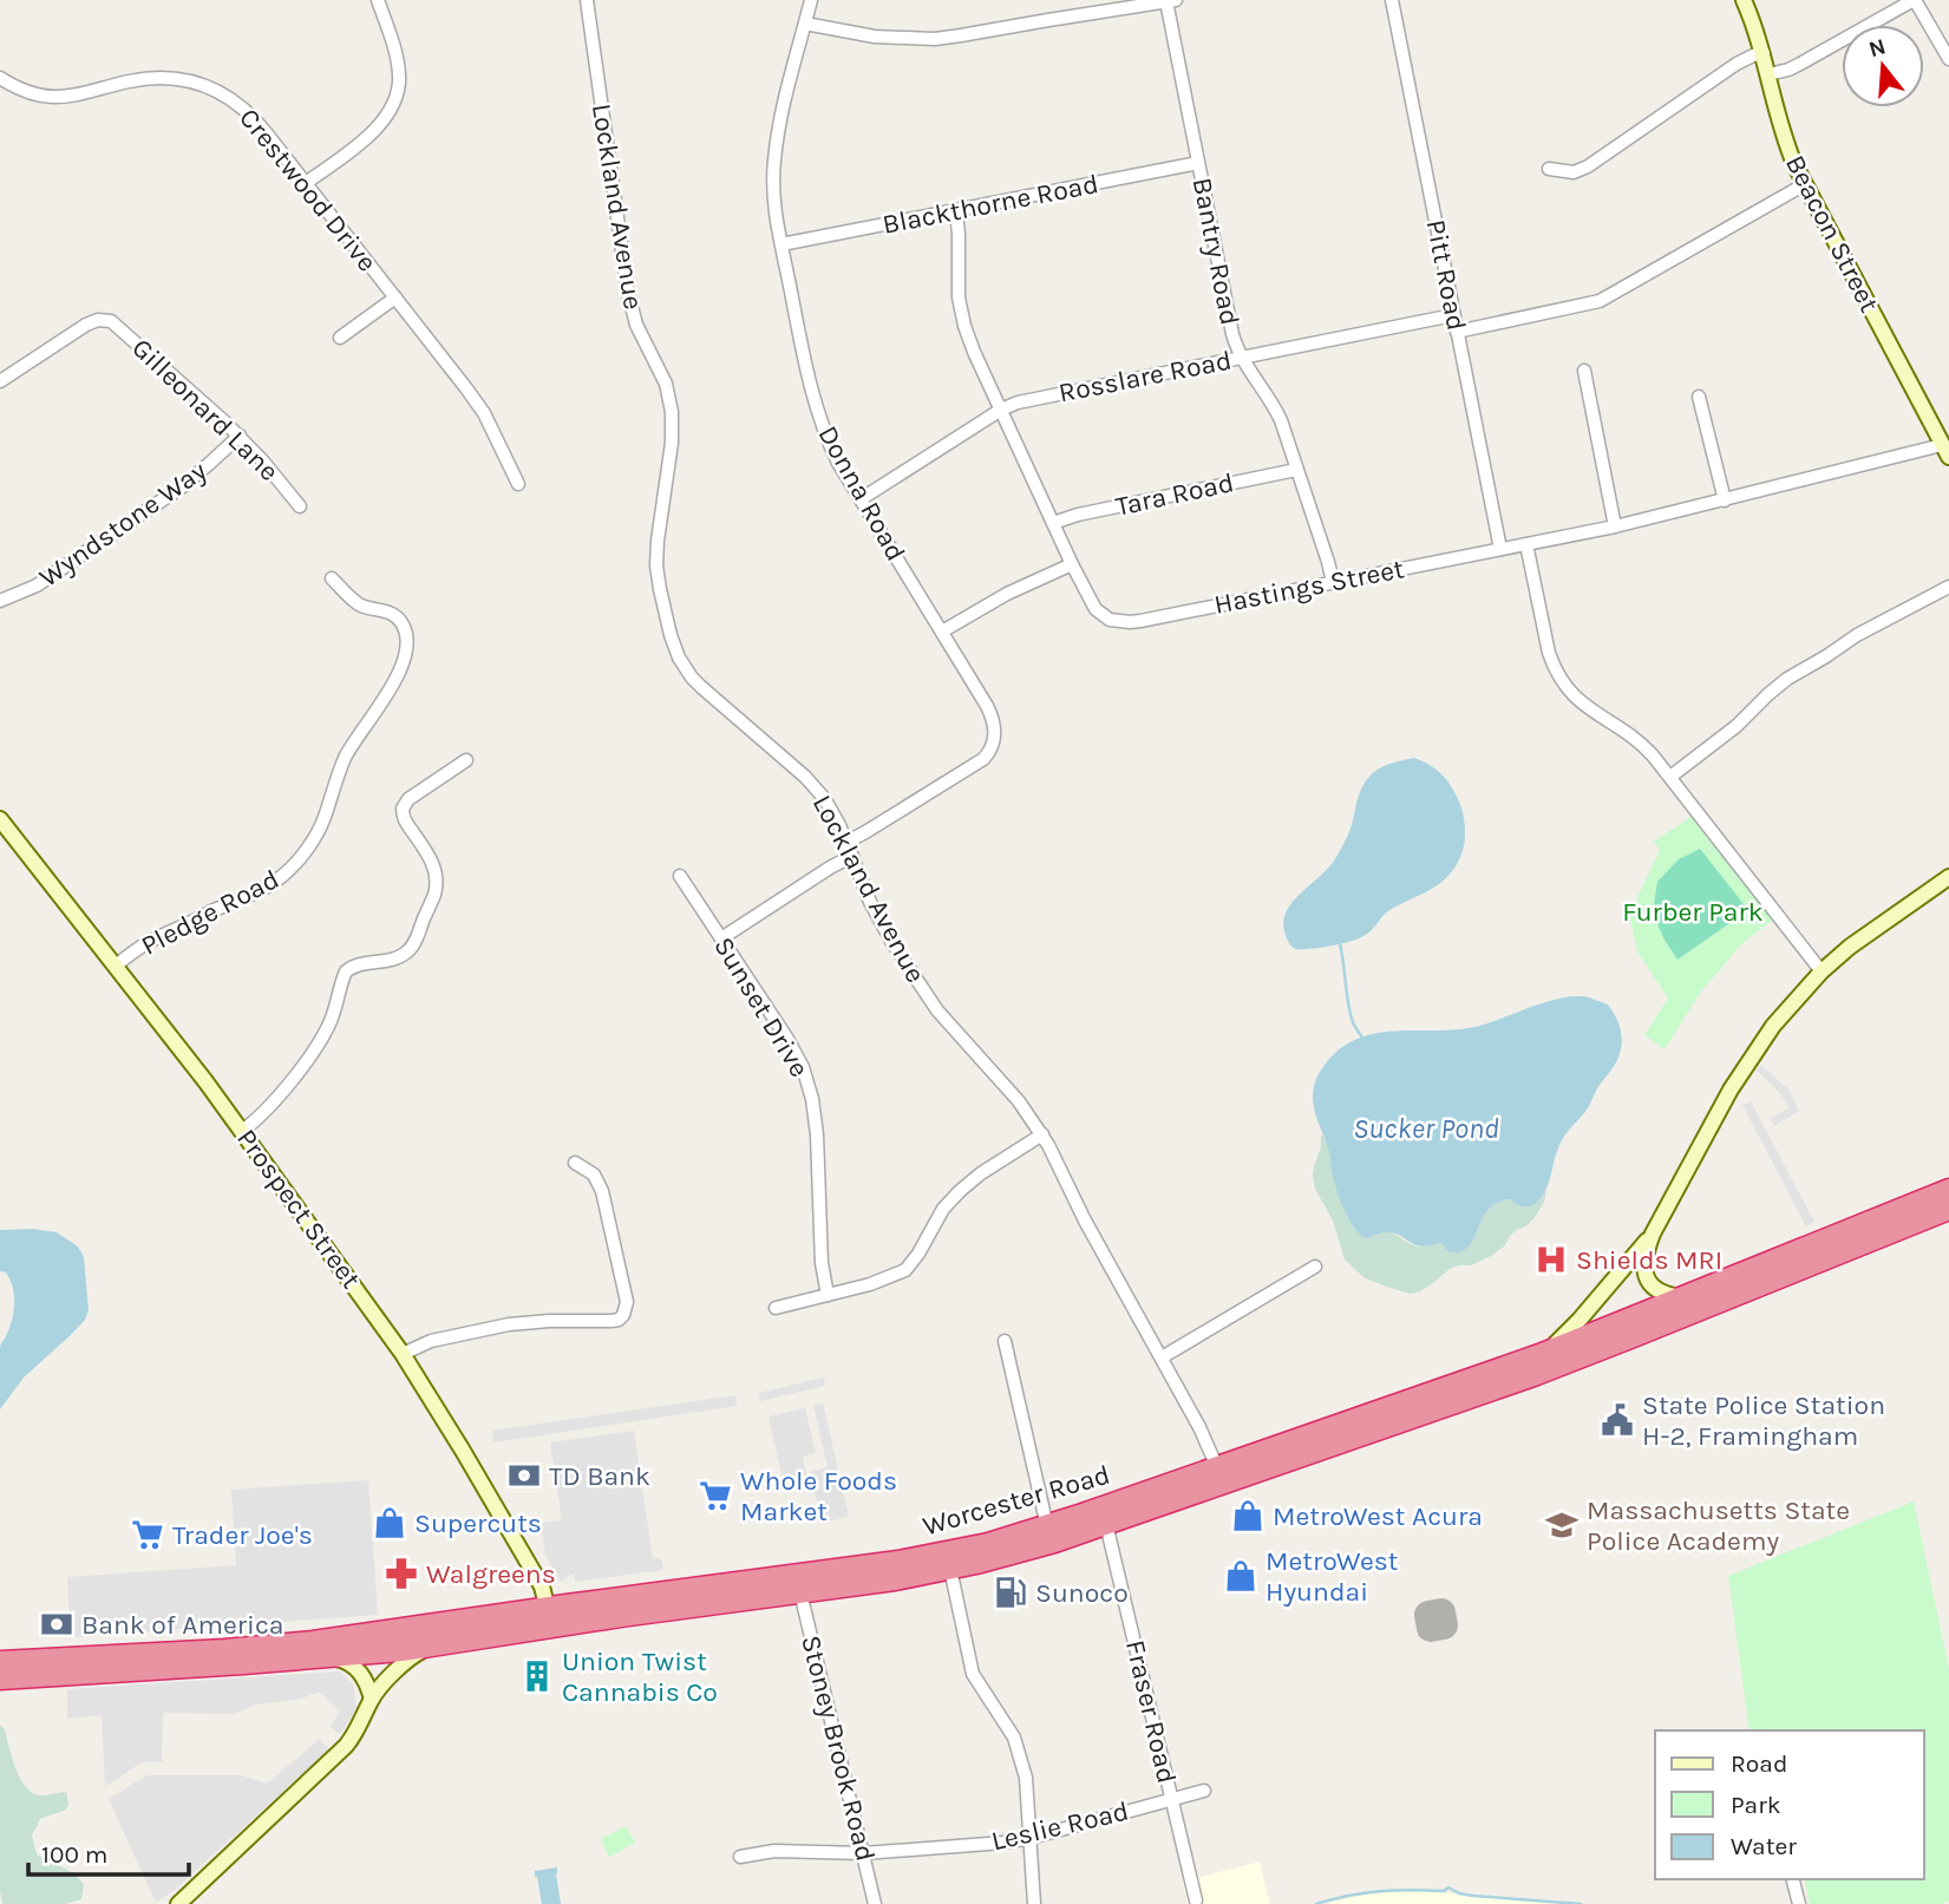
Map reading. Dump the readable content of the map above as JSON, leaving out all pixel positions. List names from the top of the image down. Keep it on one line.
{"streets":{"highway":["Worcester Road"],"street":["Crestwood Drive","Blackthorne Road","Lockland Avenue","Beacon Street","Bantry Road","Pitt Road","Rosslare Road","Gilleonard Lane","Donna Road","Tara Road","Wyndstone Way","Hastings Street","Pledge Road","Sunset Drive","Prospect Street","Fraser Road","Stoney Brook Road","Leslie Road"]},"crossings":[["Blackthorne Road","Bantry Road"],["Blackthorne Road","Donna Road"],["Blackthorne Road","Hastings Street"],["Lockland Avenue","Donna Road"],["Lockland Avenue","Worcester Road"],["Beacon Street","Hastings Street"],["Bantry Road","Rosslare Road"],["Bantry Road","Tara Road"],["Bantry Road","Hastings Street"],["Pitt Road","Rosslare Road"],["Pitt Road","Hastings Street"],["Rosslare Road","Donna Road"],["Rosslare Road","Hastings Street"],["Gilleonard Lane","Wyndstone Way"],["Tara Road","Hastings Street"],["Pledge Road","Prospect Street"],["Prospect Street","Worcester Road"],["Worcester Road","Fraser Road"],["Worcester Road","Stoney Brook Road"],["Fraser Road","Leslie Road"],["Stoney Brook Road","Leslie Road"]],"water":["Sucker Pond"],"parks":["Furber Park"],"places":{"hospital":["Shields MRI"],"public building":["State Police Station H-2, Framingham"],"bank":["TD Bank","Bank of America"],"supermarket":["Whole Foods Market","Trader Joe's"],"shop":["MetroWest Acura","Supercuts","MetroWest Hyundai"],"school or university":["Massachusetts State Police Academy"],"pharmacy":["Walgreens"],"fuel station":["Sunoco"],"building":["Union Twist Cannabis Co"]},"legend":["Road","Park","Water"],"scale_bar":"100 m","north":"top"}
